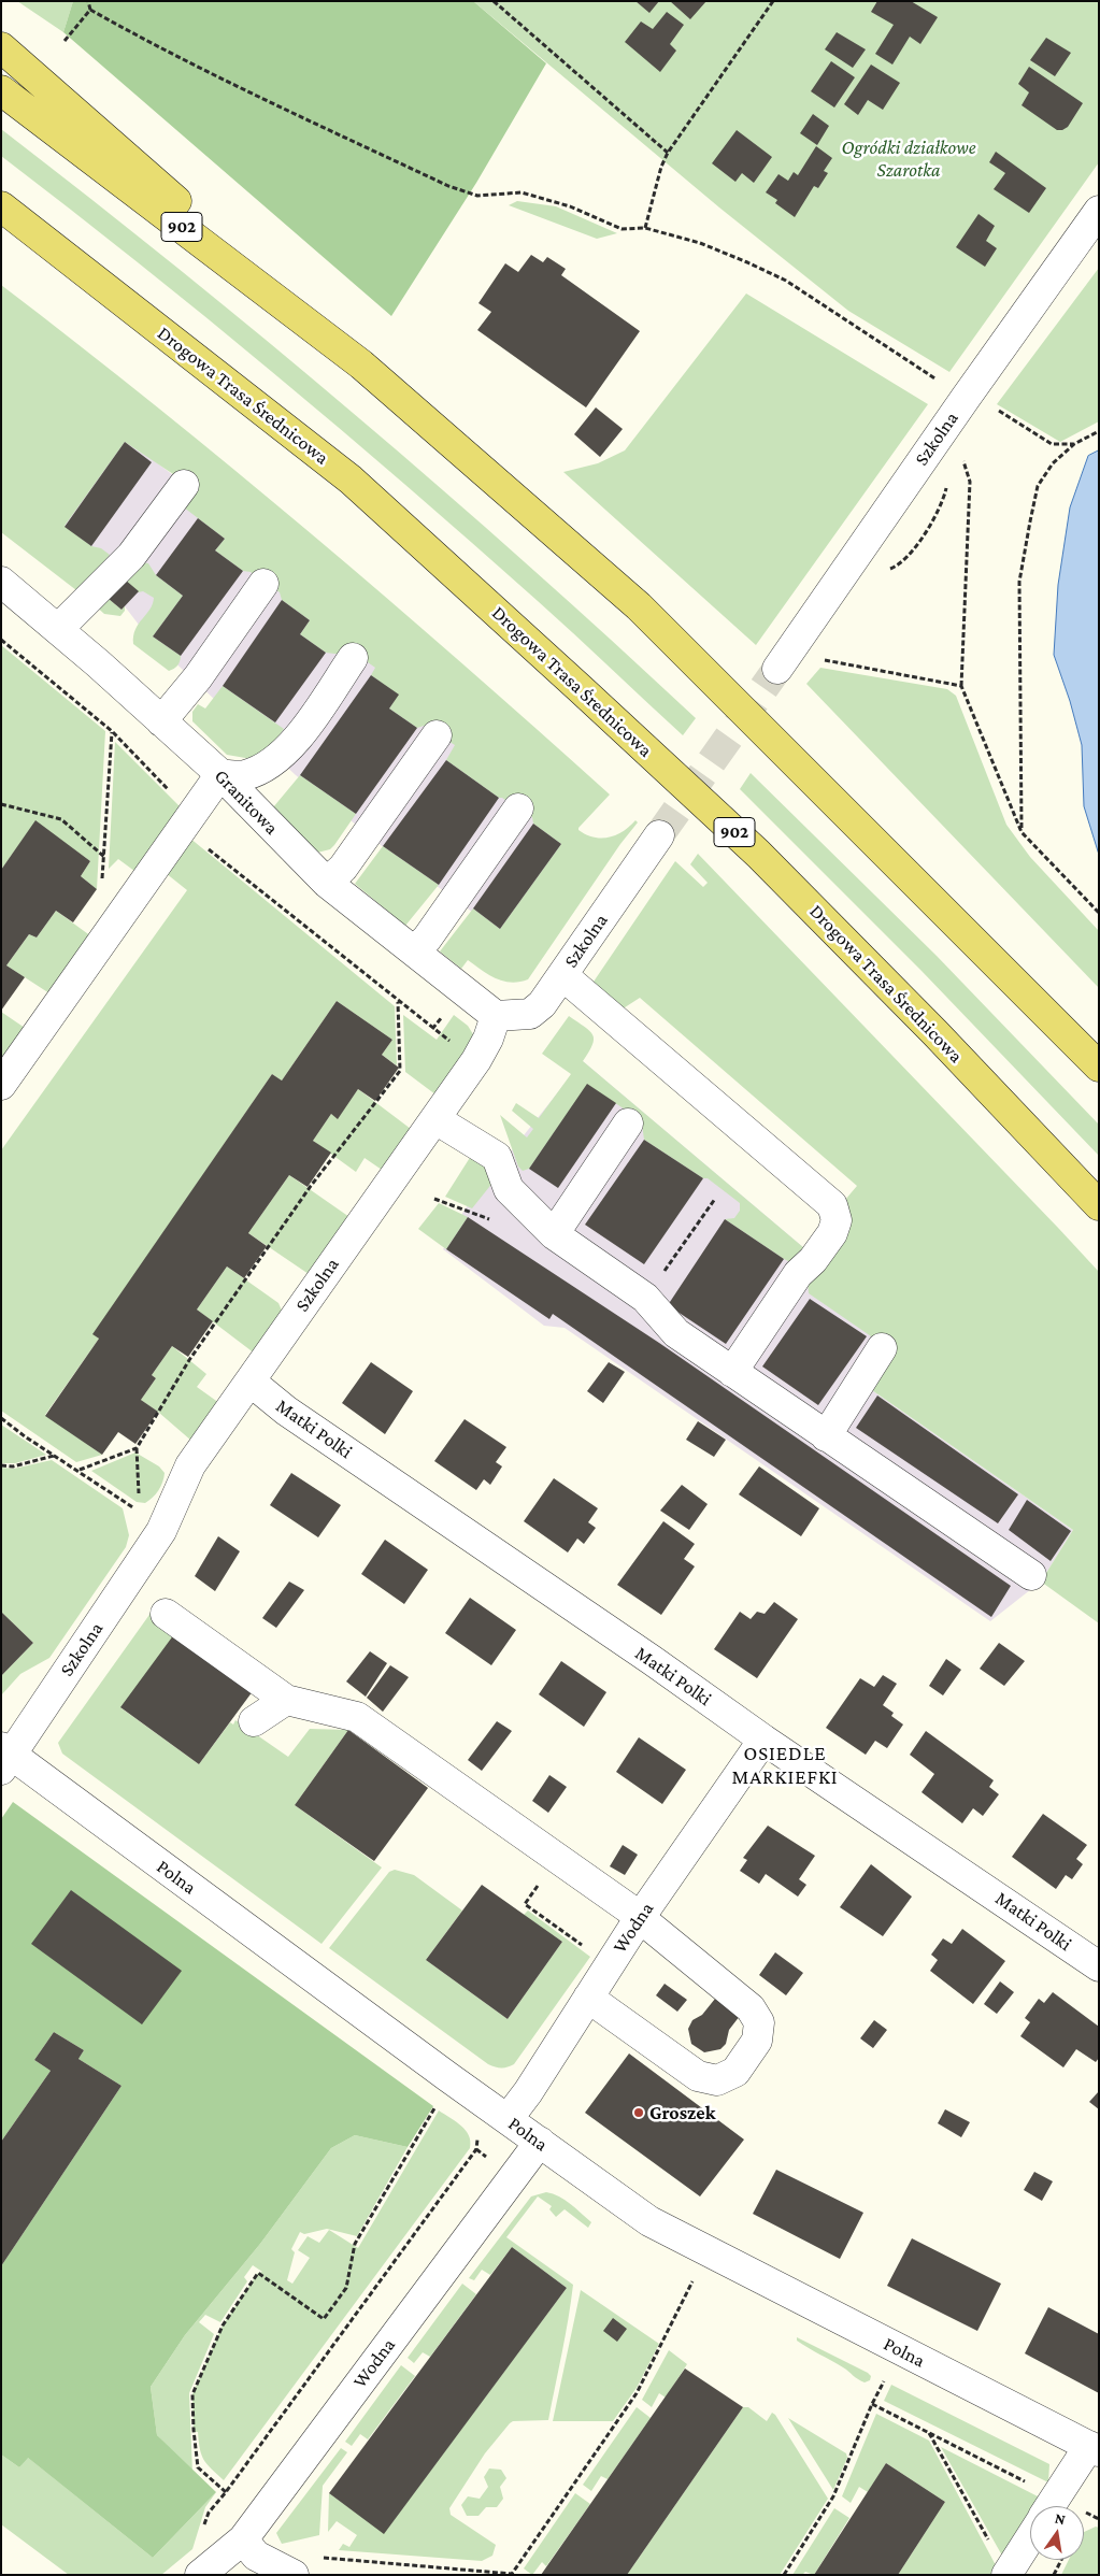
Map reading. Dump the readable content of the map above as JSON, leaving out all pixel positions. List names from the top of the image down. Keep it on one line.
{"streets":{"main road":["902","Drogowa Trasa Średnicowa"],"street":["Szkolna","Granitowa","Matki Polki","Polna","Wodna"]},"crossings":[["Szkolna","Granitowa"],["Szkolna","Matki Polki"],["Szkolna","Polna"],["Matki Polki","Wodna"],["Polna","Wodna"]],"districts":["OSIEDLE MARKIEFKI"],"parks":["Ogródki działkowe Szarotka"],"places":["Groszek"],"north":"top"}
